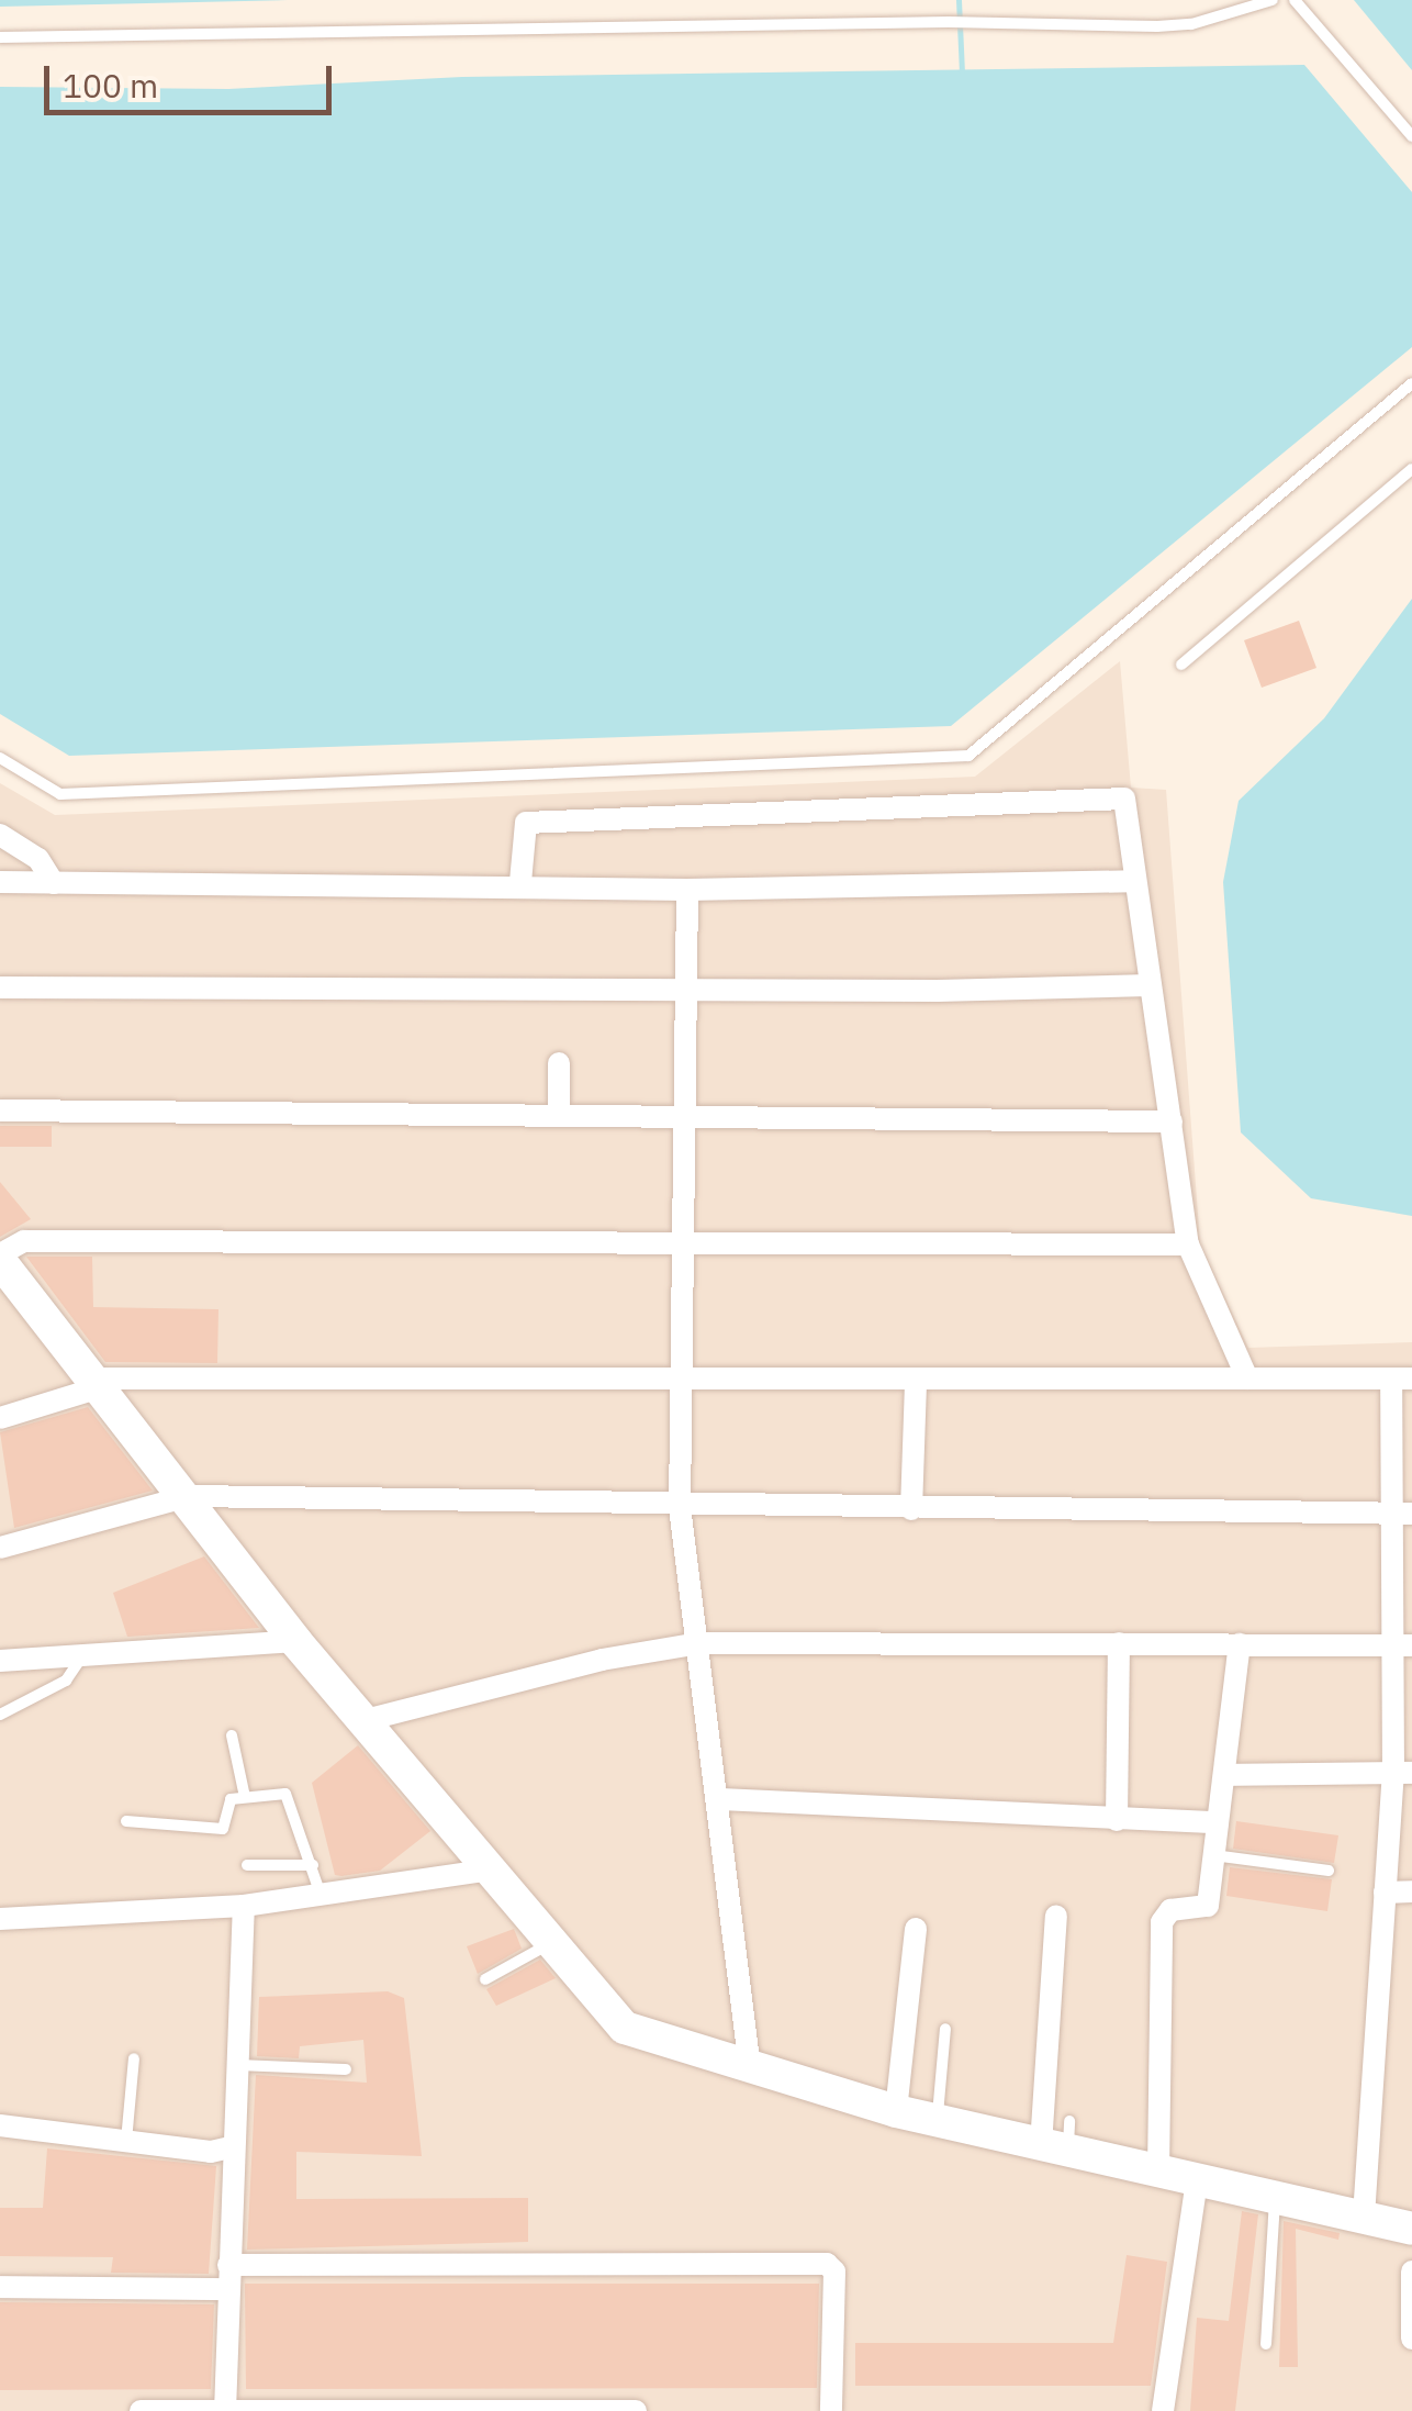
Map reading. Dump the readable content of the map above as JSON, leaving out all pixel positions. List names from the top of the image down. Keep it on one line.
{"scale_bar":"100 m"}
